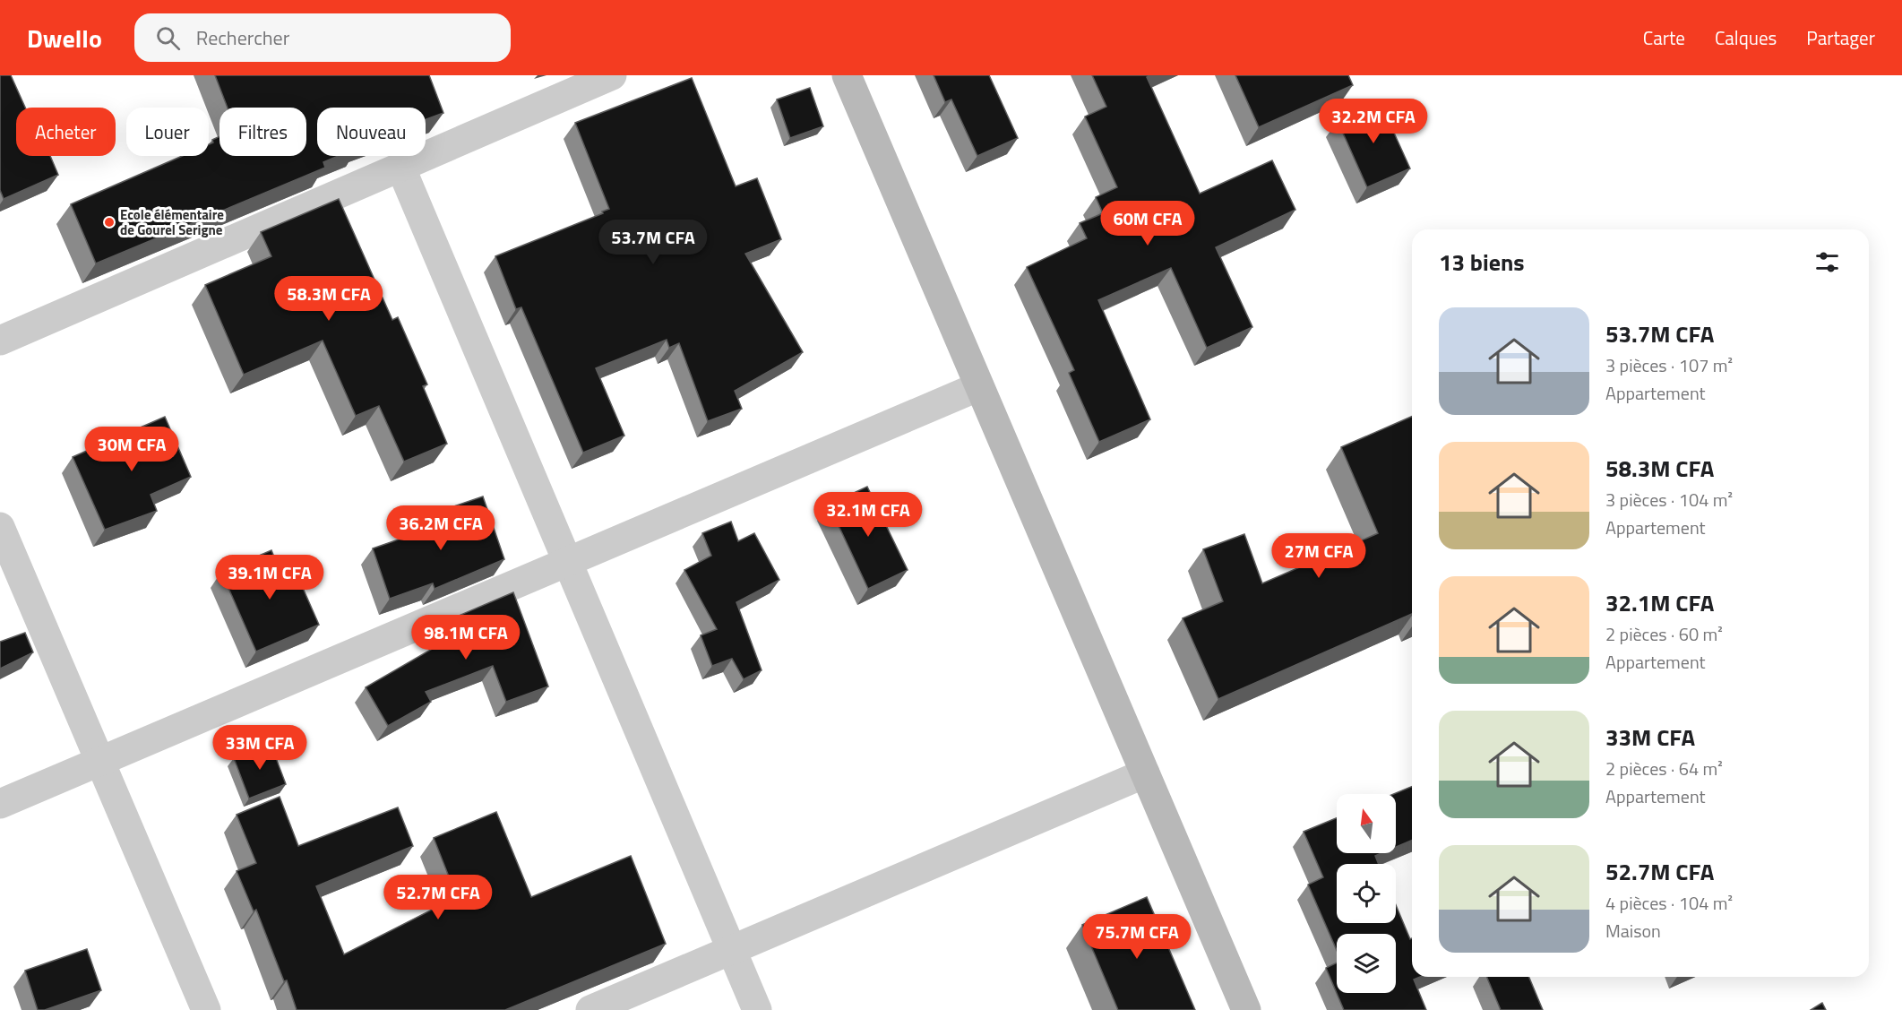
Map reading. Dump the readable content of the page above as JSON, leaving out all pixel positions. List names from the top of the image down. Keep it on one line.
{"places":["Ecole élémentaire de Gourel Serigne"],"north":"top","page":{"header":"Dwello","search":"Rechercher","nav":["Carte","Calques","Partager"],"price":["32.2M CFA","60M CFA","53.7M CFA","58.3M CFA","30M CFA","32.1M CFA","36.2M CFA","27M CFA","39.1M CFA","98.1M CFA","33M CFA","52.7M CFA","75.7M CFA"],"chip":["Acheter","Louer","Filtres","Nouveau"],"heading":"13 biens","list":[{"name":"53.7M CFA","note":"3 pièces · 107 m² · Appartement"},{"name":"58.3M CFA","note":"3 pièces · 104 m² · Appartement"},{"name":"32.1M CFA","note":"2 pièces · 60 m² · Appartement"},{"name":"33M CFA","note":"2 pièces · 64 m² · Appartement"},{"name":"52.7M CFA","note":"4 pièces · 104 m² · Maison"}]}}
